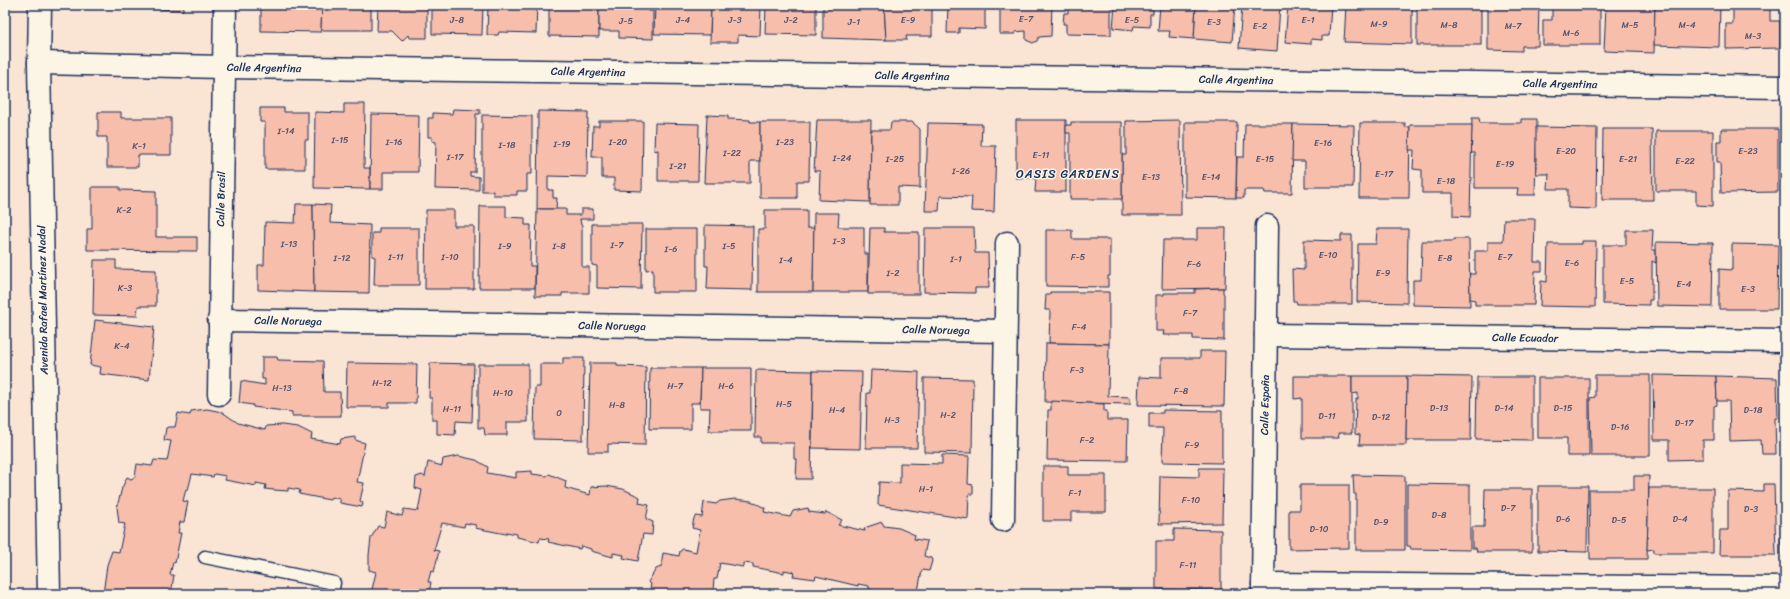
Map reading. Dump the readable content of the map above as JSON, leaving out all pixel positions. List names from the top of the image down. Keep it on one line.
{"streets":{"street":["Calle Argentina","Calle Brasil","Avenida Rafael Martínez Nadal","Calle Noruega","Calle Ecuador","Calle España"]},"crossings":[["Calle Argentina","Calle Brasil"],["Calle Argentina","Avenida Rafael Martínez Nadal"],["Calle Brasil","Calle Noruega"],["Calle Ecuador","Calle España"]],"districts":["OASIS GARDENS"],"house_numbers":["E-7","J-8","J-4","J-3","J-2","E-9","E-5","E-1","J-5","J-1","E-3","M-9","M-8","M-5","M-4","E-2","M-7","M-6","M-3","I-14","I-15","I-16","I-20","I-23","E-16","I-19","I-18","K-1","E-20","E-23","I-22","E-11","I-17","I-24","I-25","E-15","E-21","E-22","E-19","I-21","I-26","E-17","E-13","E-14","E-18","K-2","I-3","I-13","I-7","I-9","I-8","I-5","I-6","E-10","I-11","I-10","F-5","E-7","I-12","E-8","I-1","I-4","E-6","F-6","I-2","E-9","E-5","E-4","K-3","E-3","F-7","F-4","K-4","F-3","H-12","H-7","H-6","H-13","F-8","H-10","H-5","H-8","D-13","D-14","D-15","H-11","H-4","D-18","0","H-2","D-11","D-12","H-3","D-17","D-16","F-2","F-9","H-1","F-1","F-10","D-7","D-3","D-8","D-6","D-4","D-5","D-9","D-10","F-11"]}
